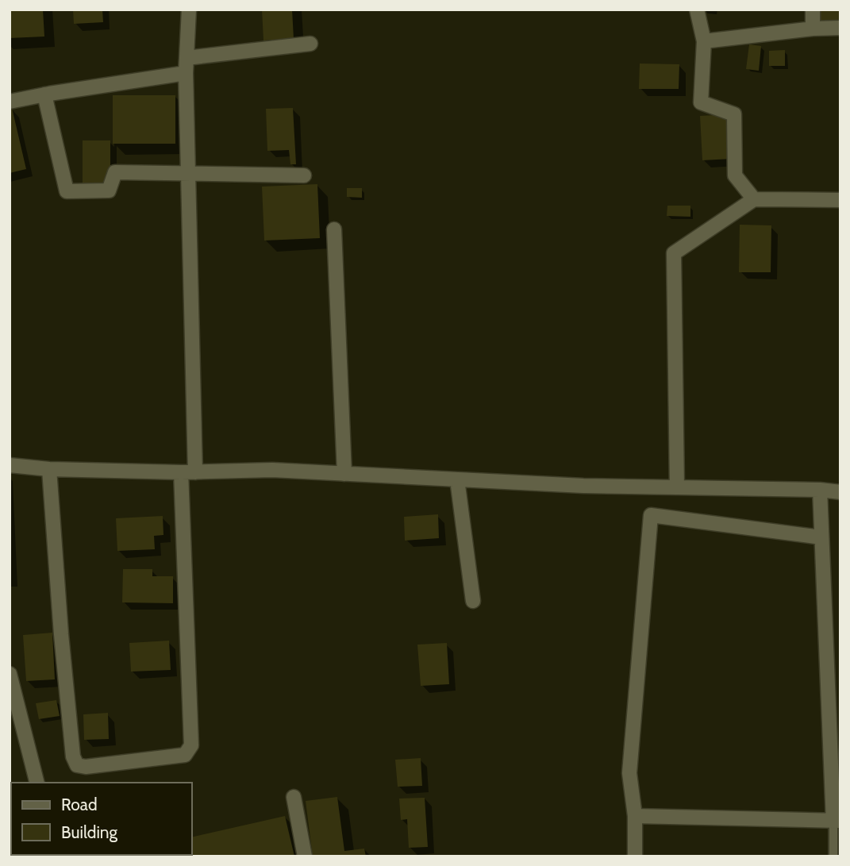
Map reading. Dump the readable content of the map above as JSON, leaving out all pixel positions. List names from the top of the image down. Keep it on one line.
{"legend":["Road","Building"]}
